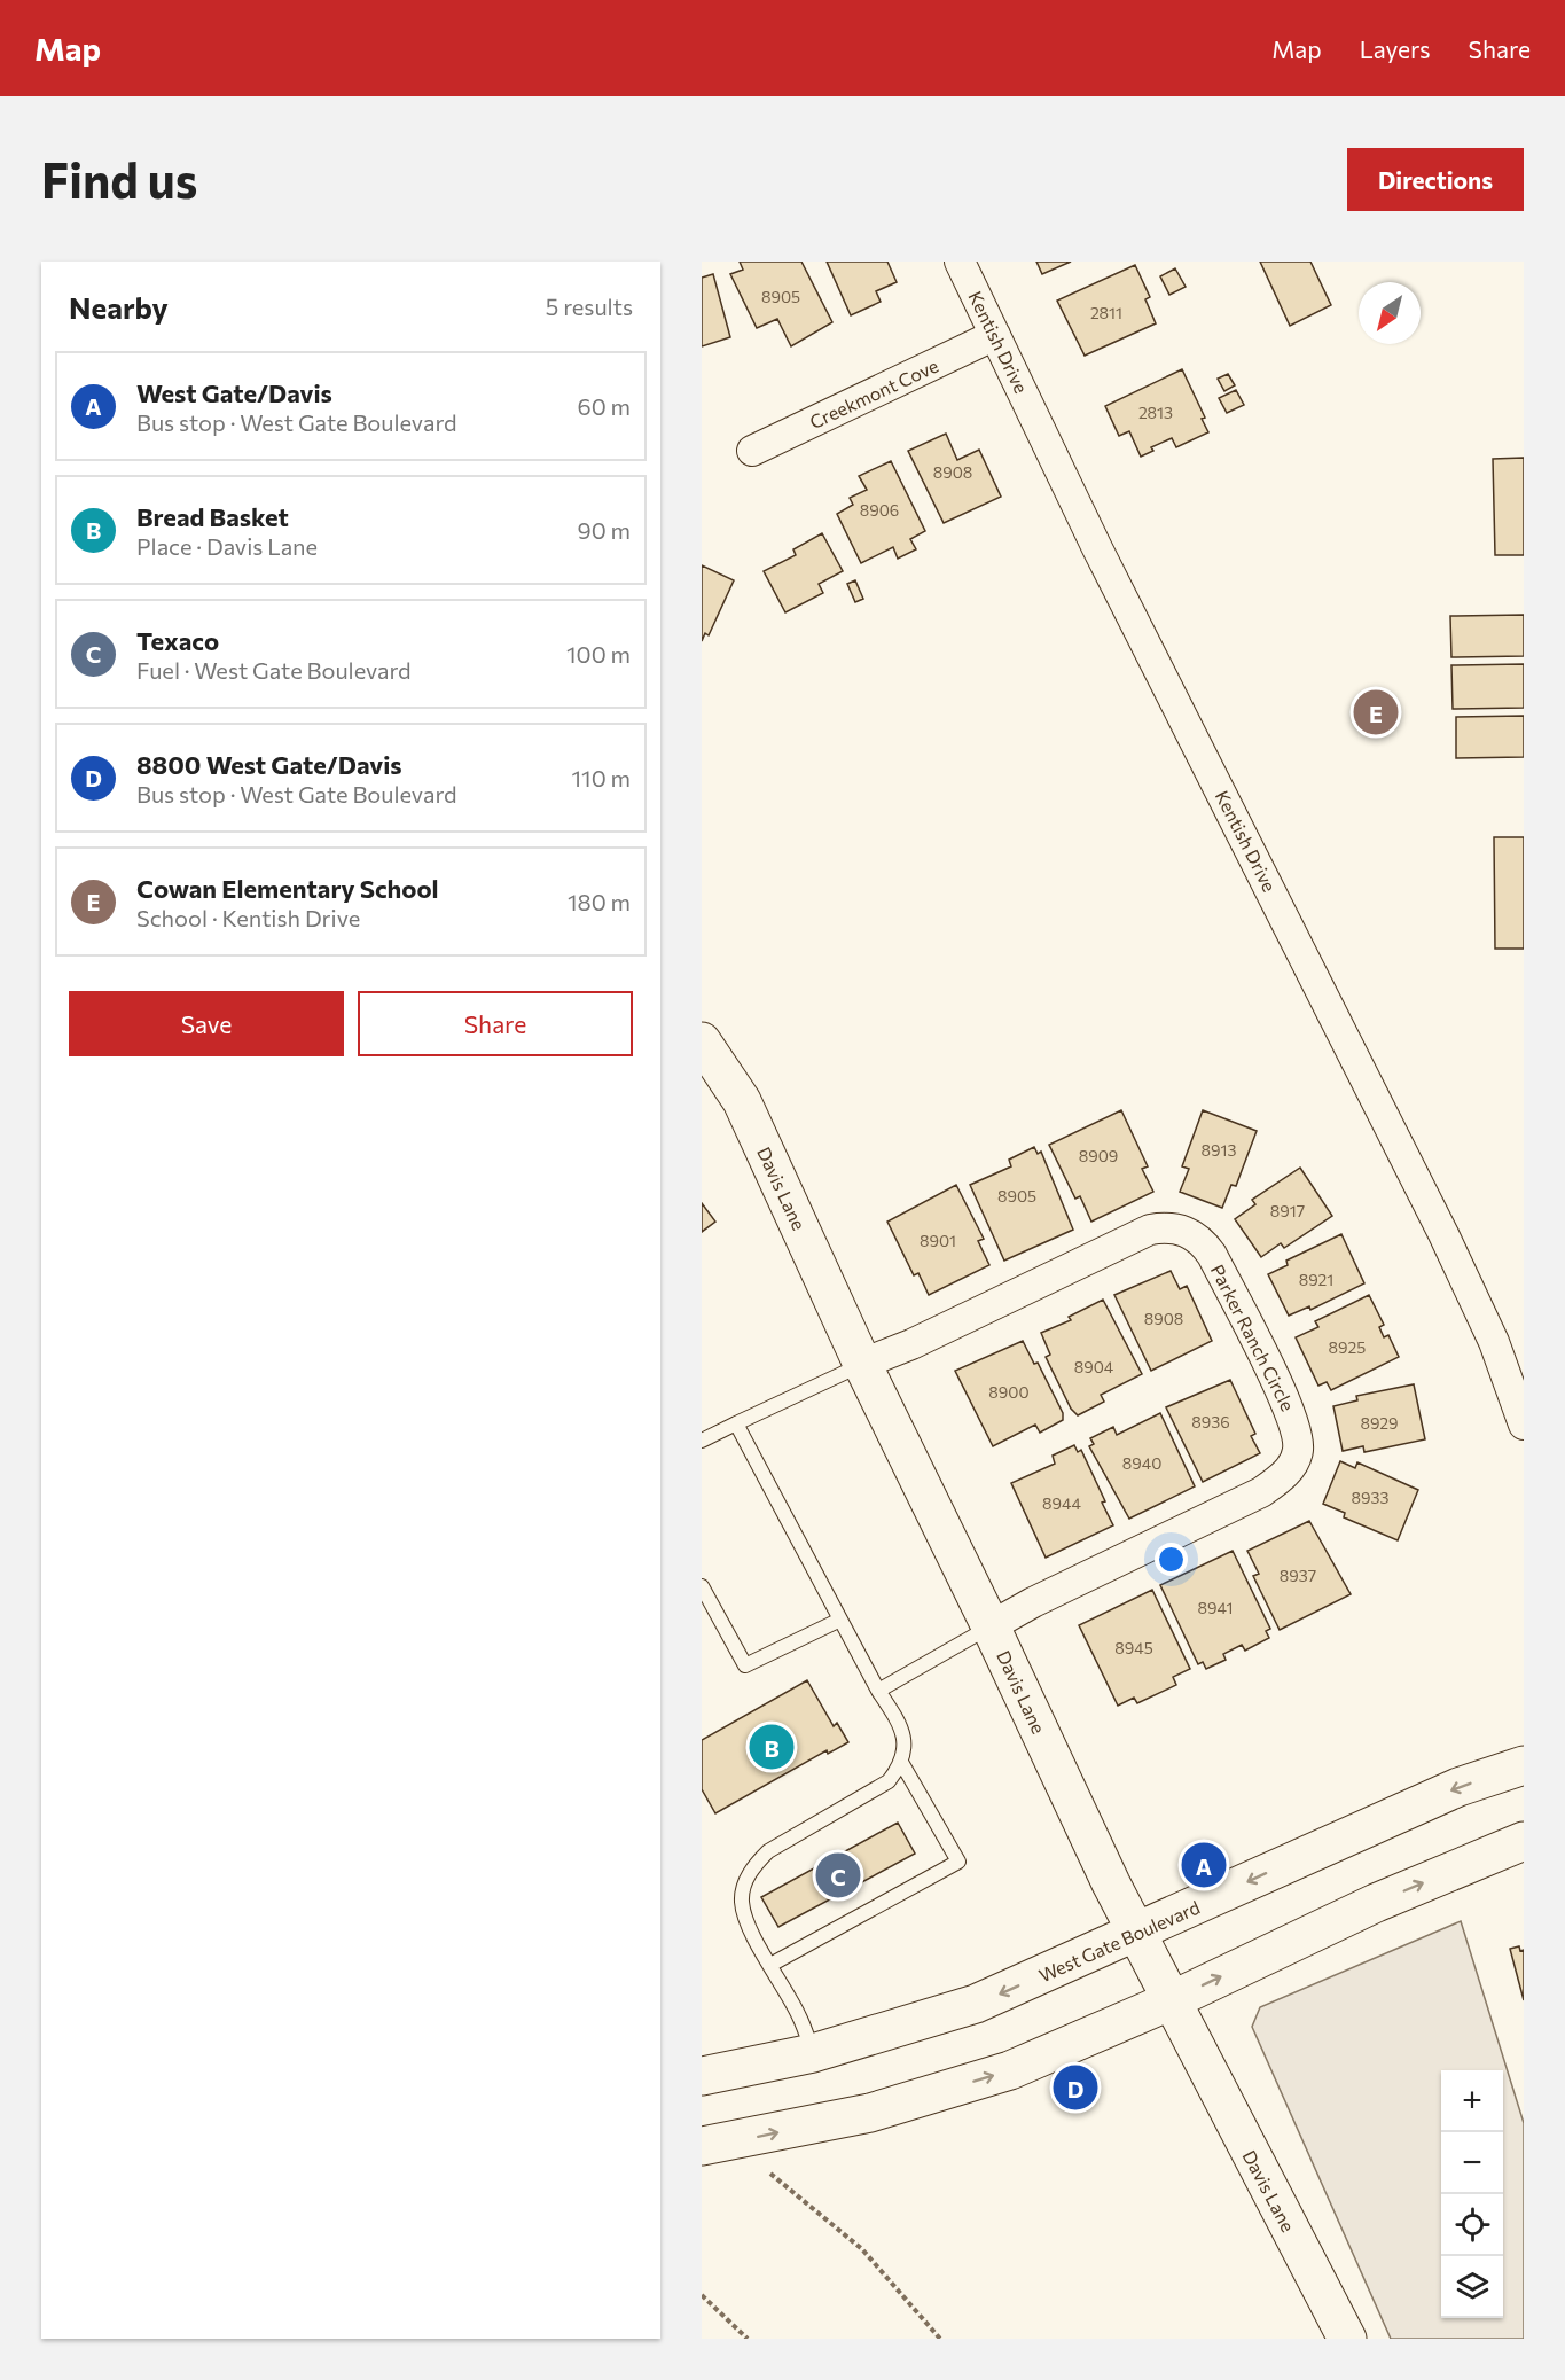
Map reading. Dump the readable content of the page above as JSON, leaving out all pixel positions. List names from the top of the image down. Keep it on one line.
{"streets":{"main road":["Davis Lane","West Gate Boulevard"],"street":["Kentish Drive","Creekmont Cove","Parker Ranch Circle"]},"crossings":[["Kentish Drive","Creekmont Cove"],["Davis Lane","Parker Ranch Circle"],["Davis Lane","West Gate Boulevard"]],"house_numbers":["8905","2811","2813","8908","8906","8913","8909","8905","8917","8901","8921","8908","8925","8904","8900","8936","8929","8940","8933","8944","8937","8941","8945"],"north":"bottom left","page":{"header":"Map","nav":["Map","Layers","Share"],"buttons":["Directions",["Save","Share"]],"title":"Find us","heading":["Nearby","5 results"],"list":[{"mark":"A","name":"West Gate/Davis","note":"Bus stop · West Gate Boulevard","value":"60 m"},{"mark":"B","name":"Bread Basket","note":"Place · Davis Lane","value":"90 m"},{"mark":"C","name":"Texaco","note":"Fuel · West Gate Boulevard","value":"100 m"},{"mark":"D","name":"8800 West Gate/Davis","note":"Bus stop · West Gate Boulevard","value":"110 m"},{"mark":"E","name":"Cowan Elementary School","note":"School · Kentish Drive","value":"180 m"}],"pins":["E","B","A","C","D"],"map_buttons":["+","−"]}}
